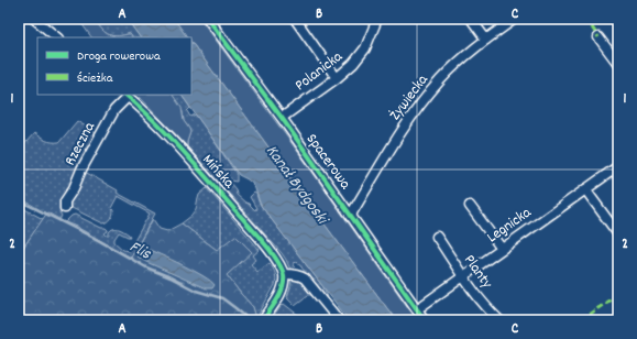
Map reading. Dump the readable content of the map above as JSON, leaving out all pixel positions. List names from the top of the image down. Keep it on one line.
{"streets":{"street":["Polanicka","Żywiecka","Rzeczna","Spacerowa","Mińska","Legnicka","Planty"]},"crossings":[["Polanicka","Spacerowa"],["Żywiecka","Spacerowa"],["Rzeczna","Mińska"],["Spacerowa","Legnicka"],["Legnicka","Planty"]],"water":["Kanał Bydgoski","Flis"],"legend":["Droga rowerowa","Ścieżka"],"grid":{"columns":["A","B","C"],"rows":["1","2"]}}
